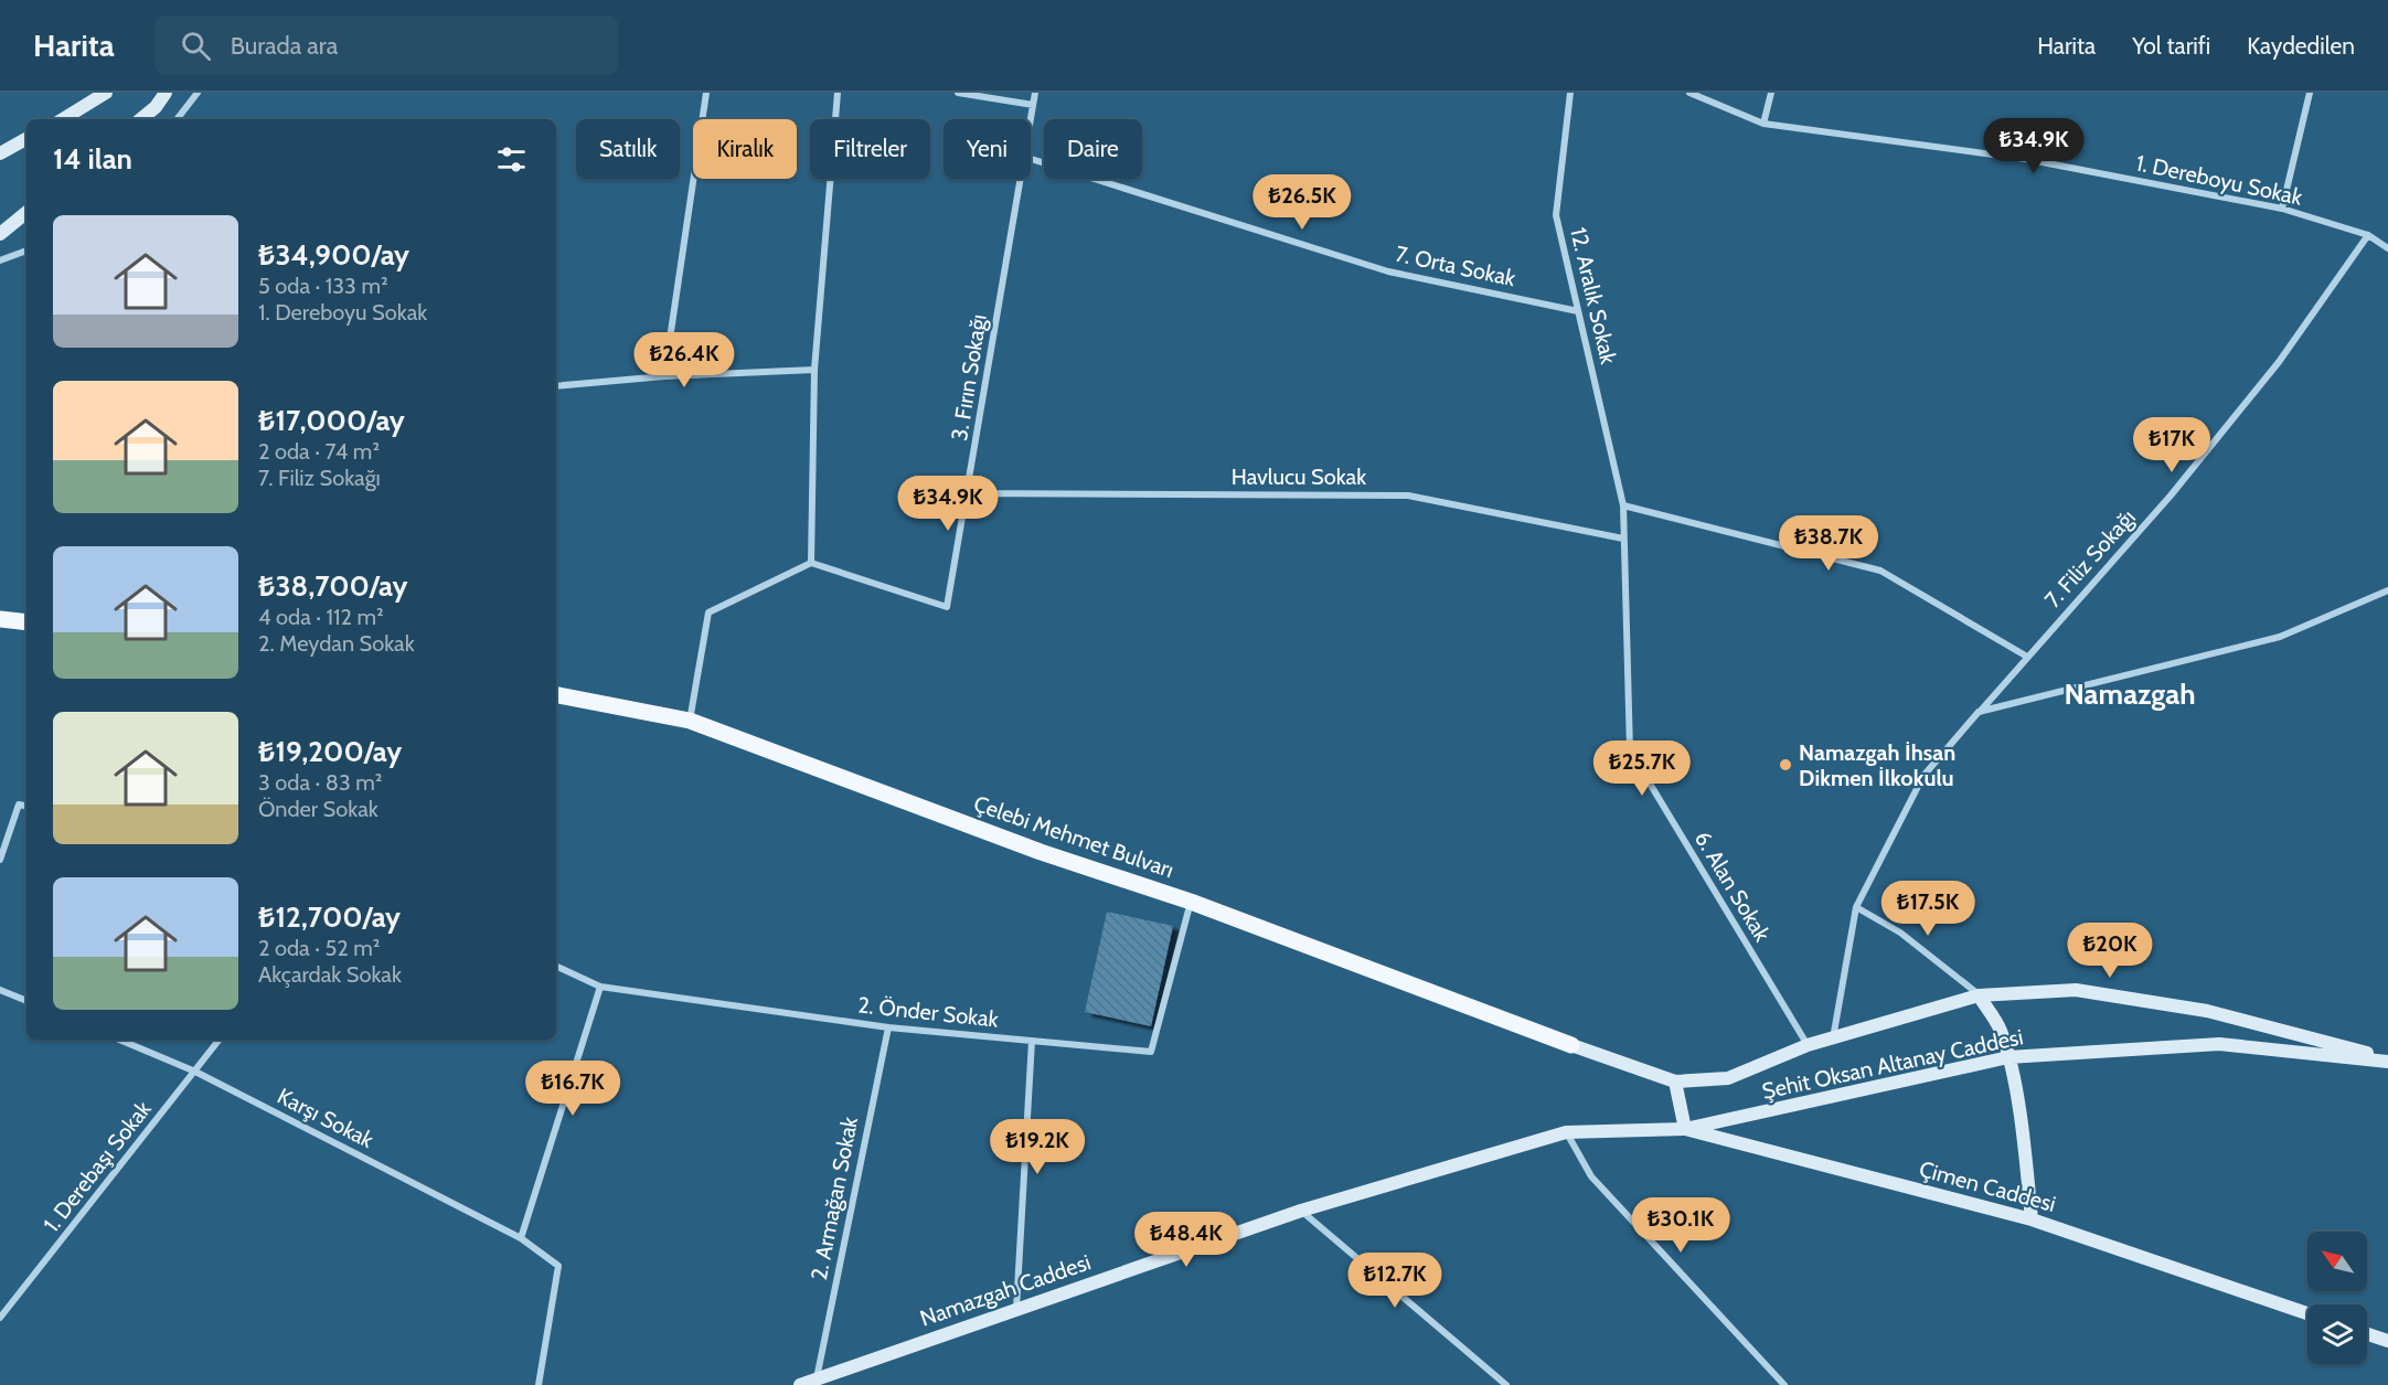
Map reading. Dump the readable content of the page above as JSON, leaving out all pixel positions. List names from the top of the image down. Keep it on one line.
{"streets":{"main road":["Çelebi Mehmet Bulvarı","Şehit Oksan Altanay Caddesi","Çimen Caddesi","Namazgah Caddesi"],"street":["1. Dereboyu Sokak","7. Orta Sokak","12. Aralık Sokak","3. Fırın Sokağı","Havlucu Sokak","7. Filiz Sokağı","6. Alan Sokak","2. Önder Sokak","Karşı Sokak","1. Derebaşı Sokak","2. Armağan Sokak"]},"crossings":[["1. Dereboyu Sokak","7. Filiz Sokağı"],["7. Orta Sokak","12. Aralık Sokak"],["12. Aralık Sokak","6. Alan Sokak"],["3. Fırın Sokağı","Havlucu Sokak"],["Havlucu Sokak","6. Alan Sokak"],["7. Filiz Sokağı","Şehit Oksan Altanay Caddesi"],["Çelebi Mehmet Bulvarı","2. Önder Sokak"],["Çelebi Mehmet Bulvarı","Şehit Oksan Altanay Caddesi"],["6. Alan Sokak","Şehit Oksan Altanay Caddesi"],["2. Önder Sokak","2. Armağan Sokak"],["Şehit Oksan Altanay Caddesi","Çimen Caddesi"],["Şehit Oksan Altanay Caddesi","Namazgah Caddesi"],["Karşı Sokak","1. Derebaşı Sokak"],["2. Armağan Sokak","Namazgah Caddesi"]],"districts":["Namazgah"],"places":["Namazgah İhsan Dikmen İlkokulu"],"north":"top left","page":{"header":"Harita","search":"Burada ara","nav":["Harita","Yol tarifi","Kaydedilen"],"price":["₺34.9K","₺26.5K","₺26.4K","₺17K","₺34.9K","₺38.7K","₺25.7K","₺17.5K","₺20K","₺16.7K","₺19.2K","₺30.1K","₺48.4K","₺12.7K"],"chip":["Satılık","Kiralık","Filtreler","Yeni","Daire"],"heading":"14 ilan","list":[{"name":"₺34,900/ay","note":"5 oda · 133 m² · 1. Dereboyu Sokak"},{"name":"₺17,000/ay","note":"2 oda · 74 m² · 7. Filiz Sokağı"},{"name":"₺38,700/ay","note":"4 oda · 112 m² · 2. Meydan Sokak"},{"name":"₺19,200/ay","note":"3 oda · 83 m² · Önder Sokak"},{"name":"₺12,700/ay","note":"2 oda · 52 m² · Akçardak Sokak"}]}}
